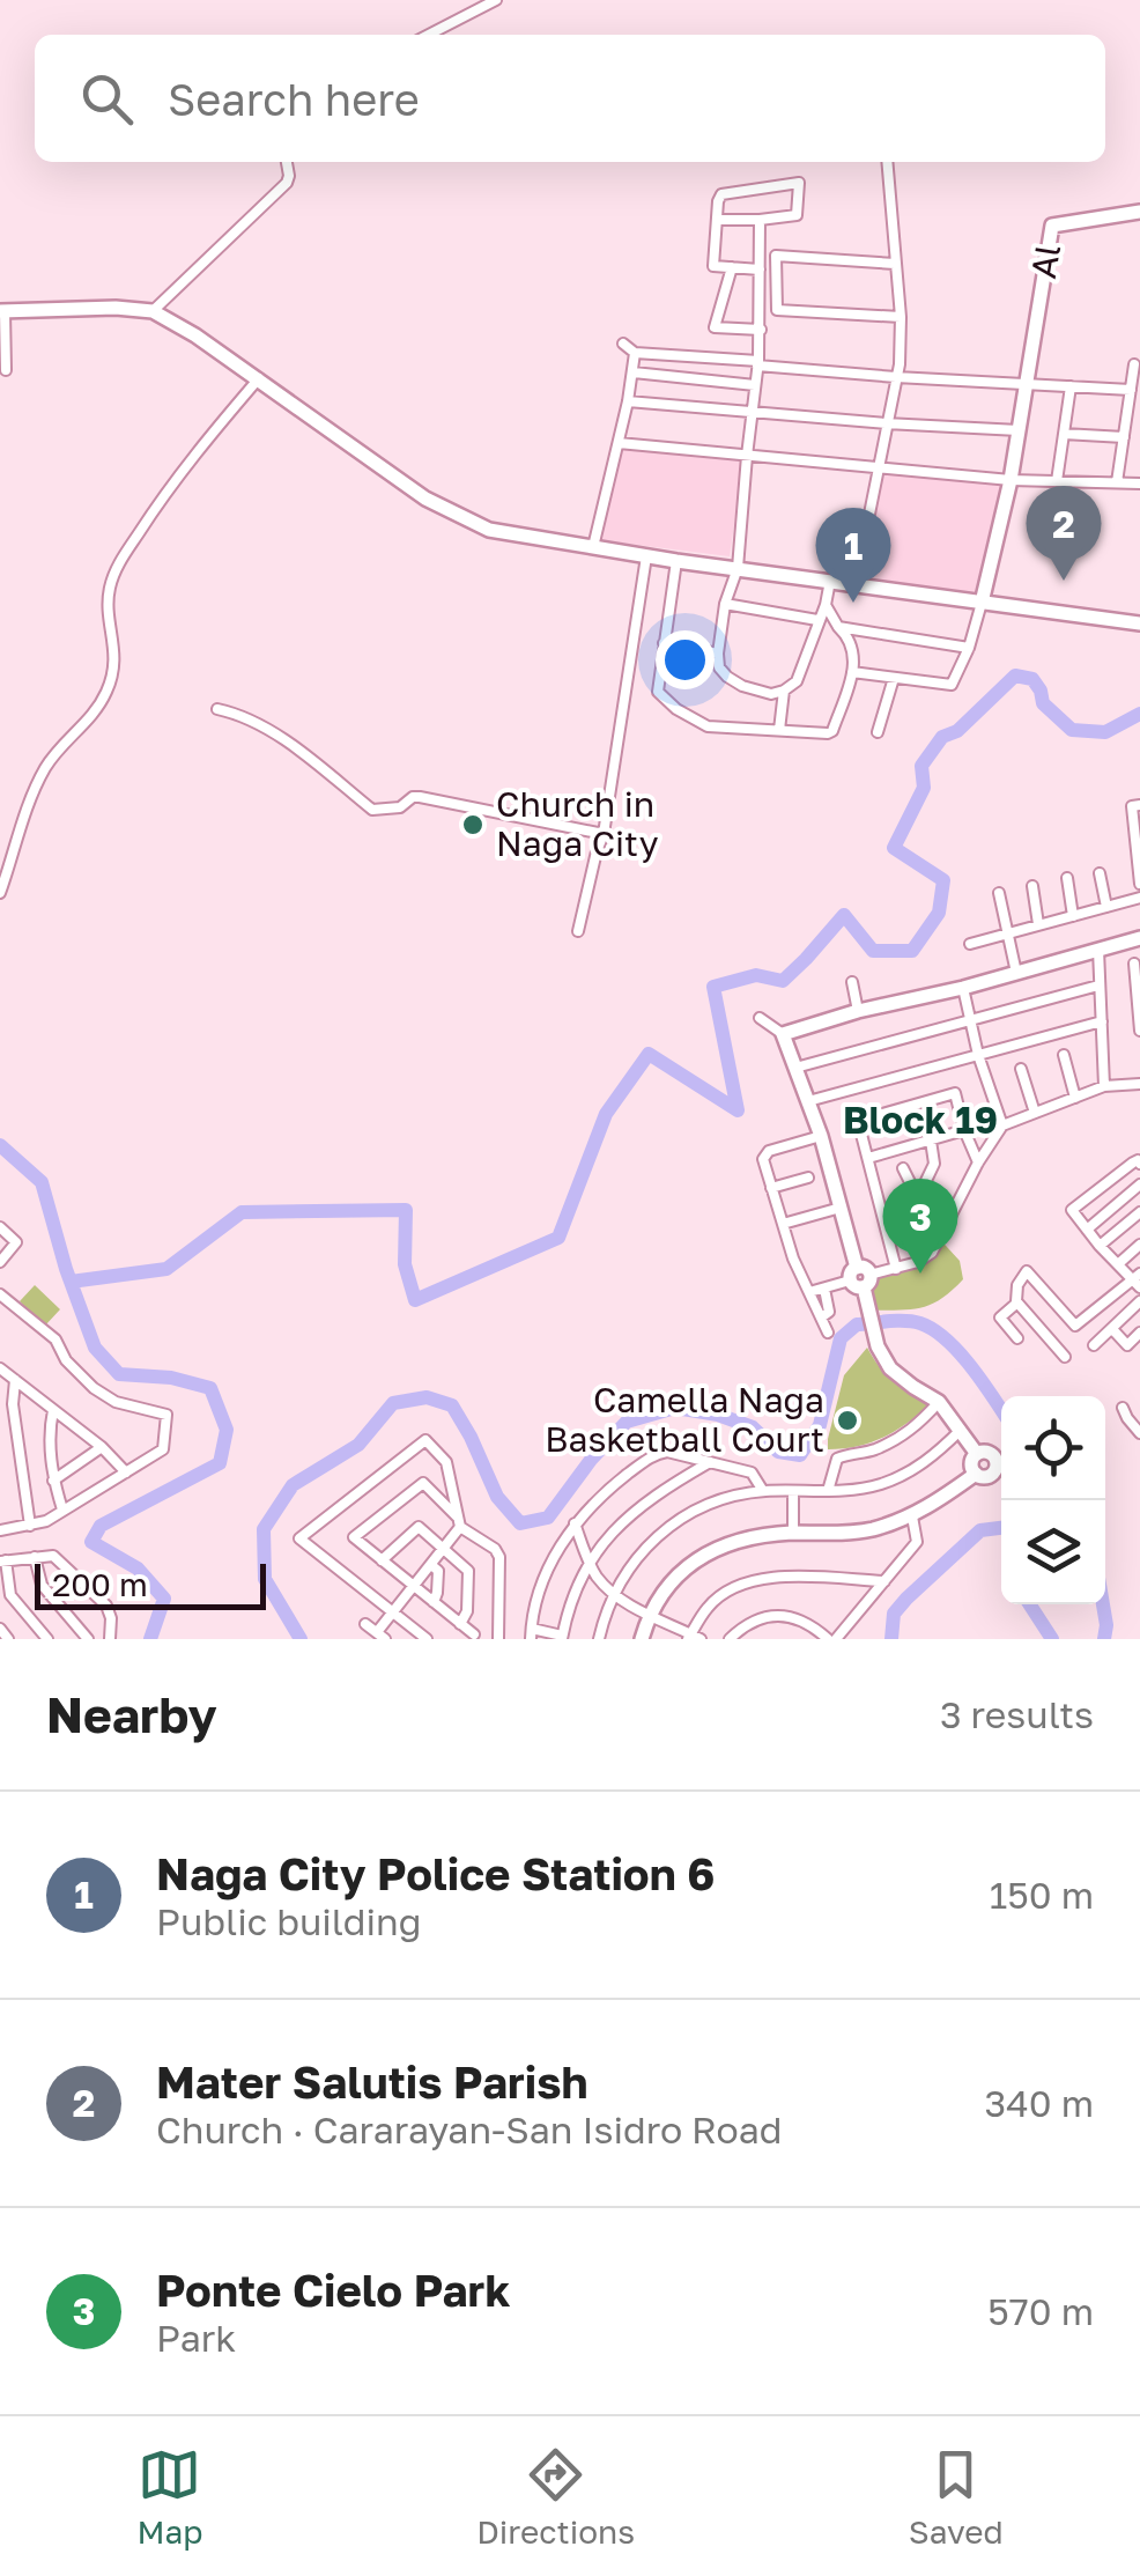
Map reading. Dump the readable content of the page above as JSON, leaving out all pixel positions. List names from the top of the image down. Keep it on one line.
{"streets":{"street":["Al"]},"districts":["Block 19"],"places":["Church in Naga City","Camella Naga Basketball Court"],"scale_bar":"200 m","page":{"search":"Search here","pins":["2","1","3"],"scale":"200 m","heading":["Nearby","3 results"],"list":[{"mark":"1","name":"Naga City Police Station 6","note":"Public building","value":"150 m"},{"mark":"2","name":"Mater Salutis Parish","note":"Church · Cararayan-San Isidro Road","value":"340 m"},{"mark":"3","name":"Ponte Cielo Park","note":"Park","value":"570 m"}],"nav":["Map","Directions","Saved"]}}
